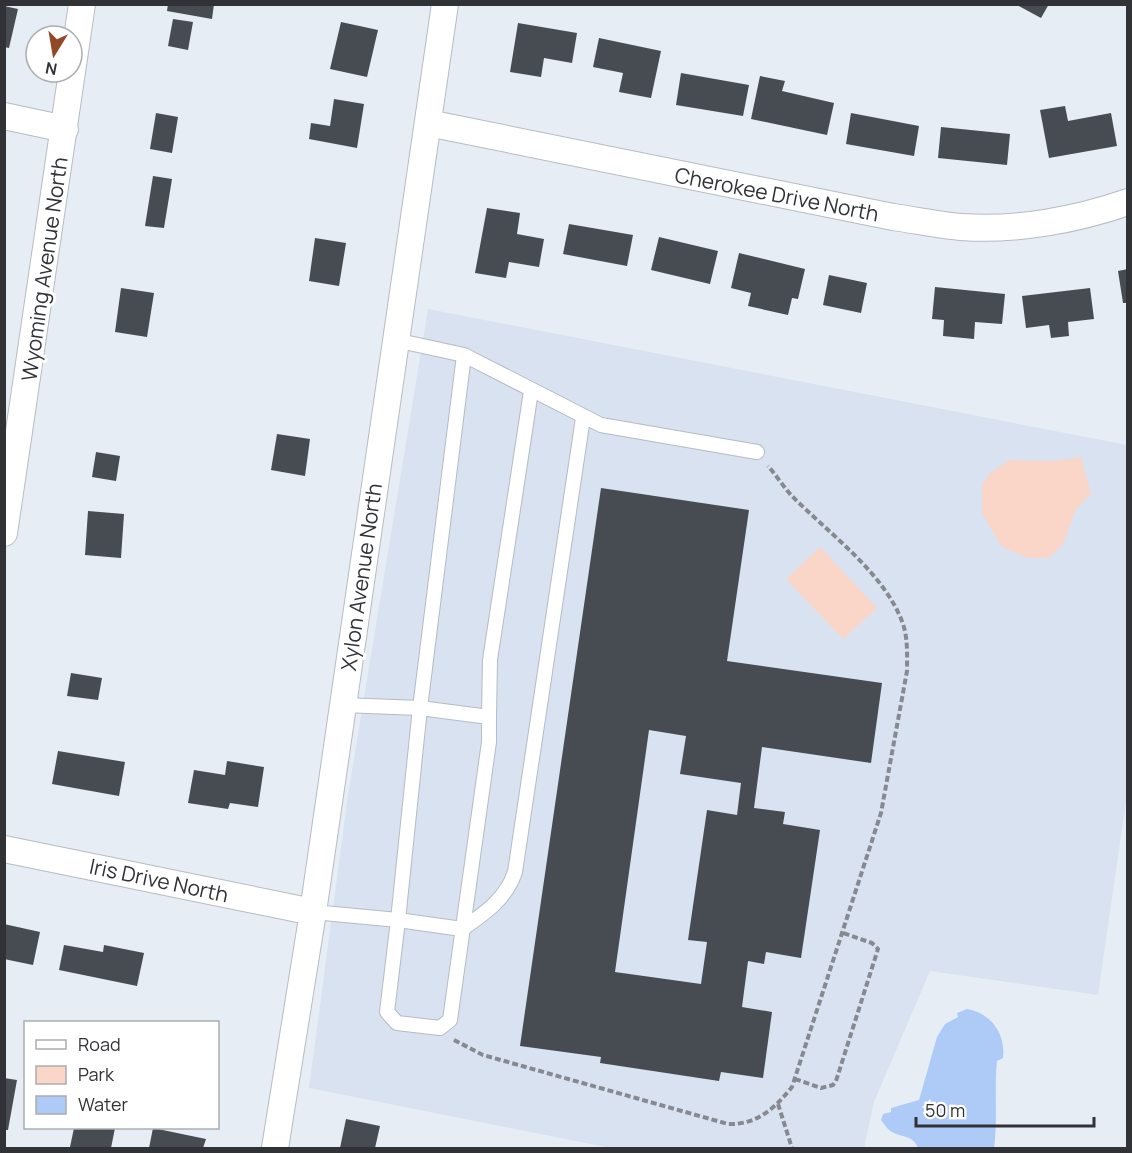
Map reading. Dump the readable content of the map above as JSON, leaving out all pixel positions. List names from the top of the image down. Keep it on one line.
{"streets":{"street":["Cherokee Drive North","Wyoming Avenue North","Xylon Avenue North","Iris Drive North"]},"crossings":[["Cherokee Drive North","Xylon Avenue North"],["Xylon Avenue North","Iris Drive North"]],"legend":["Road","Park","Water"],"scale_bar":"50 m","north":"bottom"}
